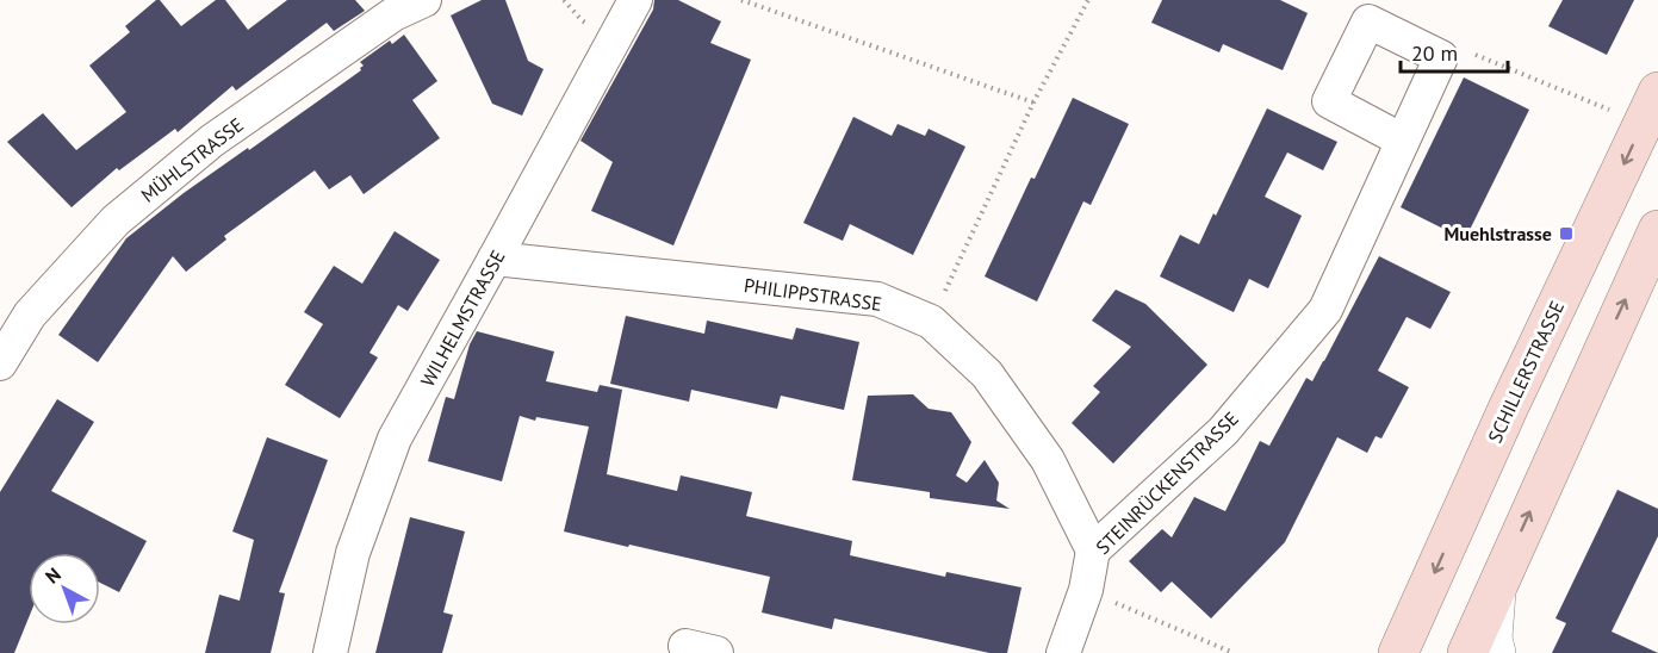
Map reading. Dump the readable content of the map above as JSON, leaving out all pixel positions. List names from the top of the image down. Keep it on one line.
{"streets":{"main road":["SCHILLERSTRASSE"],"street":["MÜHLSTRASSE","PHILIPPSTRASSE","WILHELMSTRASSE","STEINRÜCKENSTRASSE"]},"crossings":[["PHILIPPSTRASSE","WILHELMSTRASSE"],["PHILIPPSTRASSE","STEINRÜCKENSTRASSE"]],"places":{"transit":["Muehlstrasse"]},"scale_bar":"20 m","north":"top left"}
